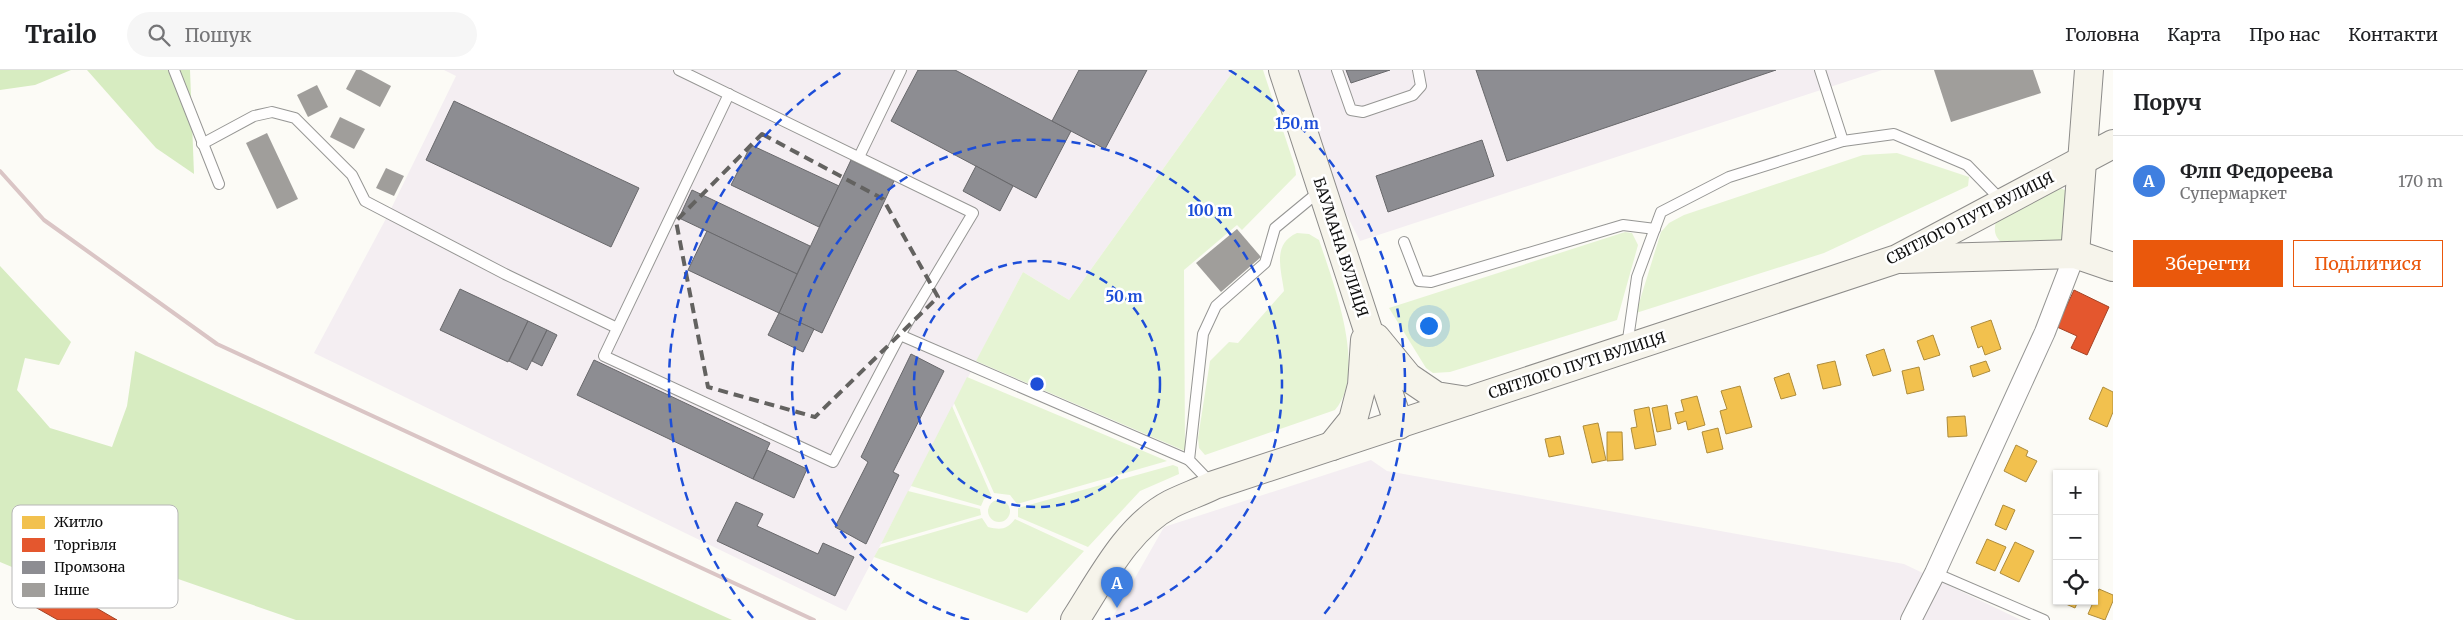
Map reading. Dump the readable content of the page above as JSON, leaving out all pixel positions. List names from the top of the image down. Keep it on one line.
{"streets":{"main road":["СВІТЛОГО ПУТІ ВУЛИЦЯ","БАУМАНА ВУЛИЦЯ"]},"crossings":[["СВІТЛОГО ПУТІ ВУЛИЦЯ","БАУМАНА ВУЛИЦЯ"]],"legend":["Житло","Торгівля","Промзона","Інше"],"page":{"header":"Trailo","search":"Пошук","nav":["Головна","Карта","Про нас","Контакти"],"heading":"Поруч","list":[{"mark":"A","name":"Флп Федореева","note":"Супермаркет","value":"170 m"}],"buttons":["Зберегти","Поділитися"],"map_buttons":["+","−"],"pins":"A"},"rings":["150 m","100 m","50 m"]}
